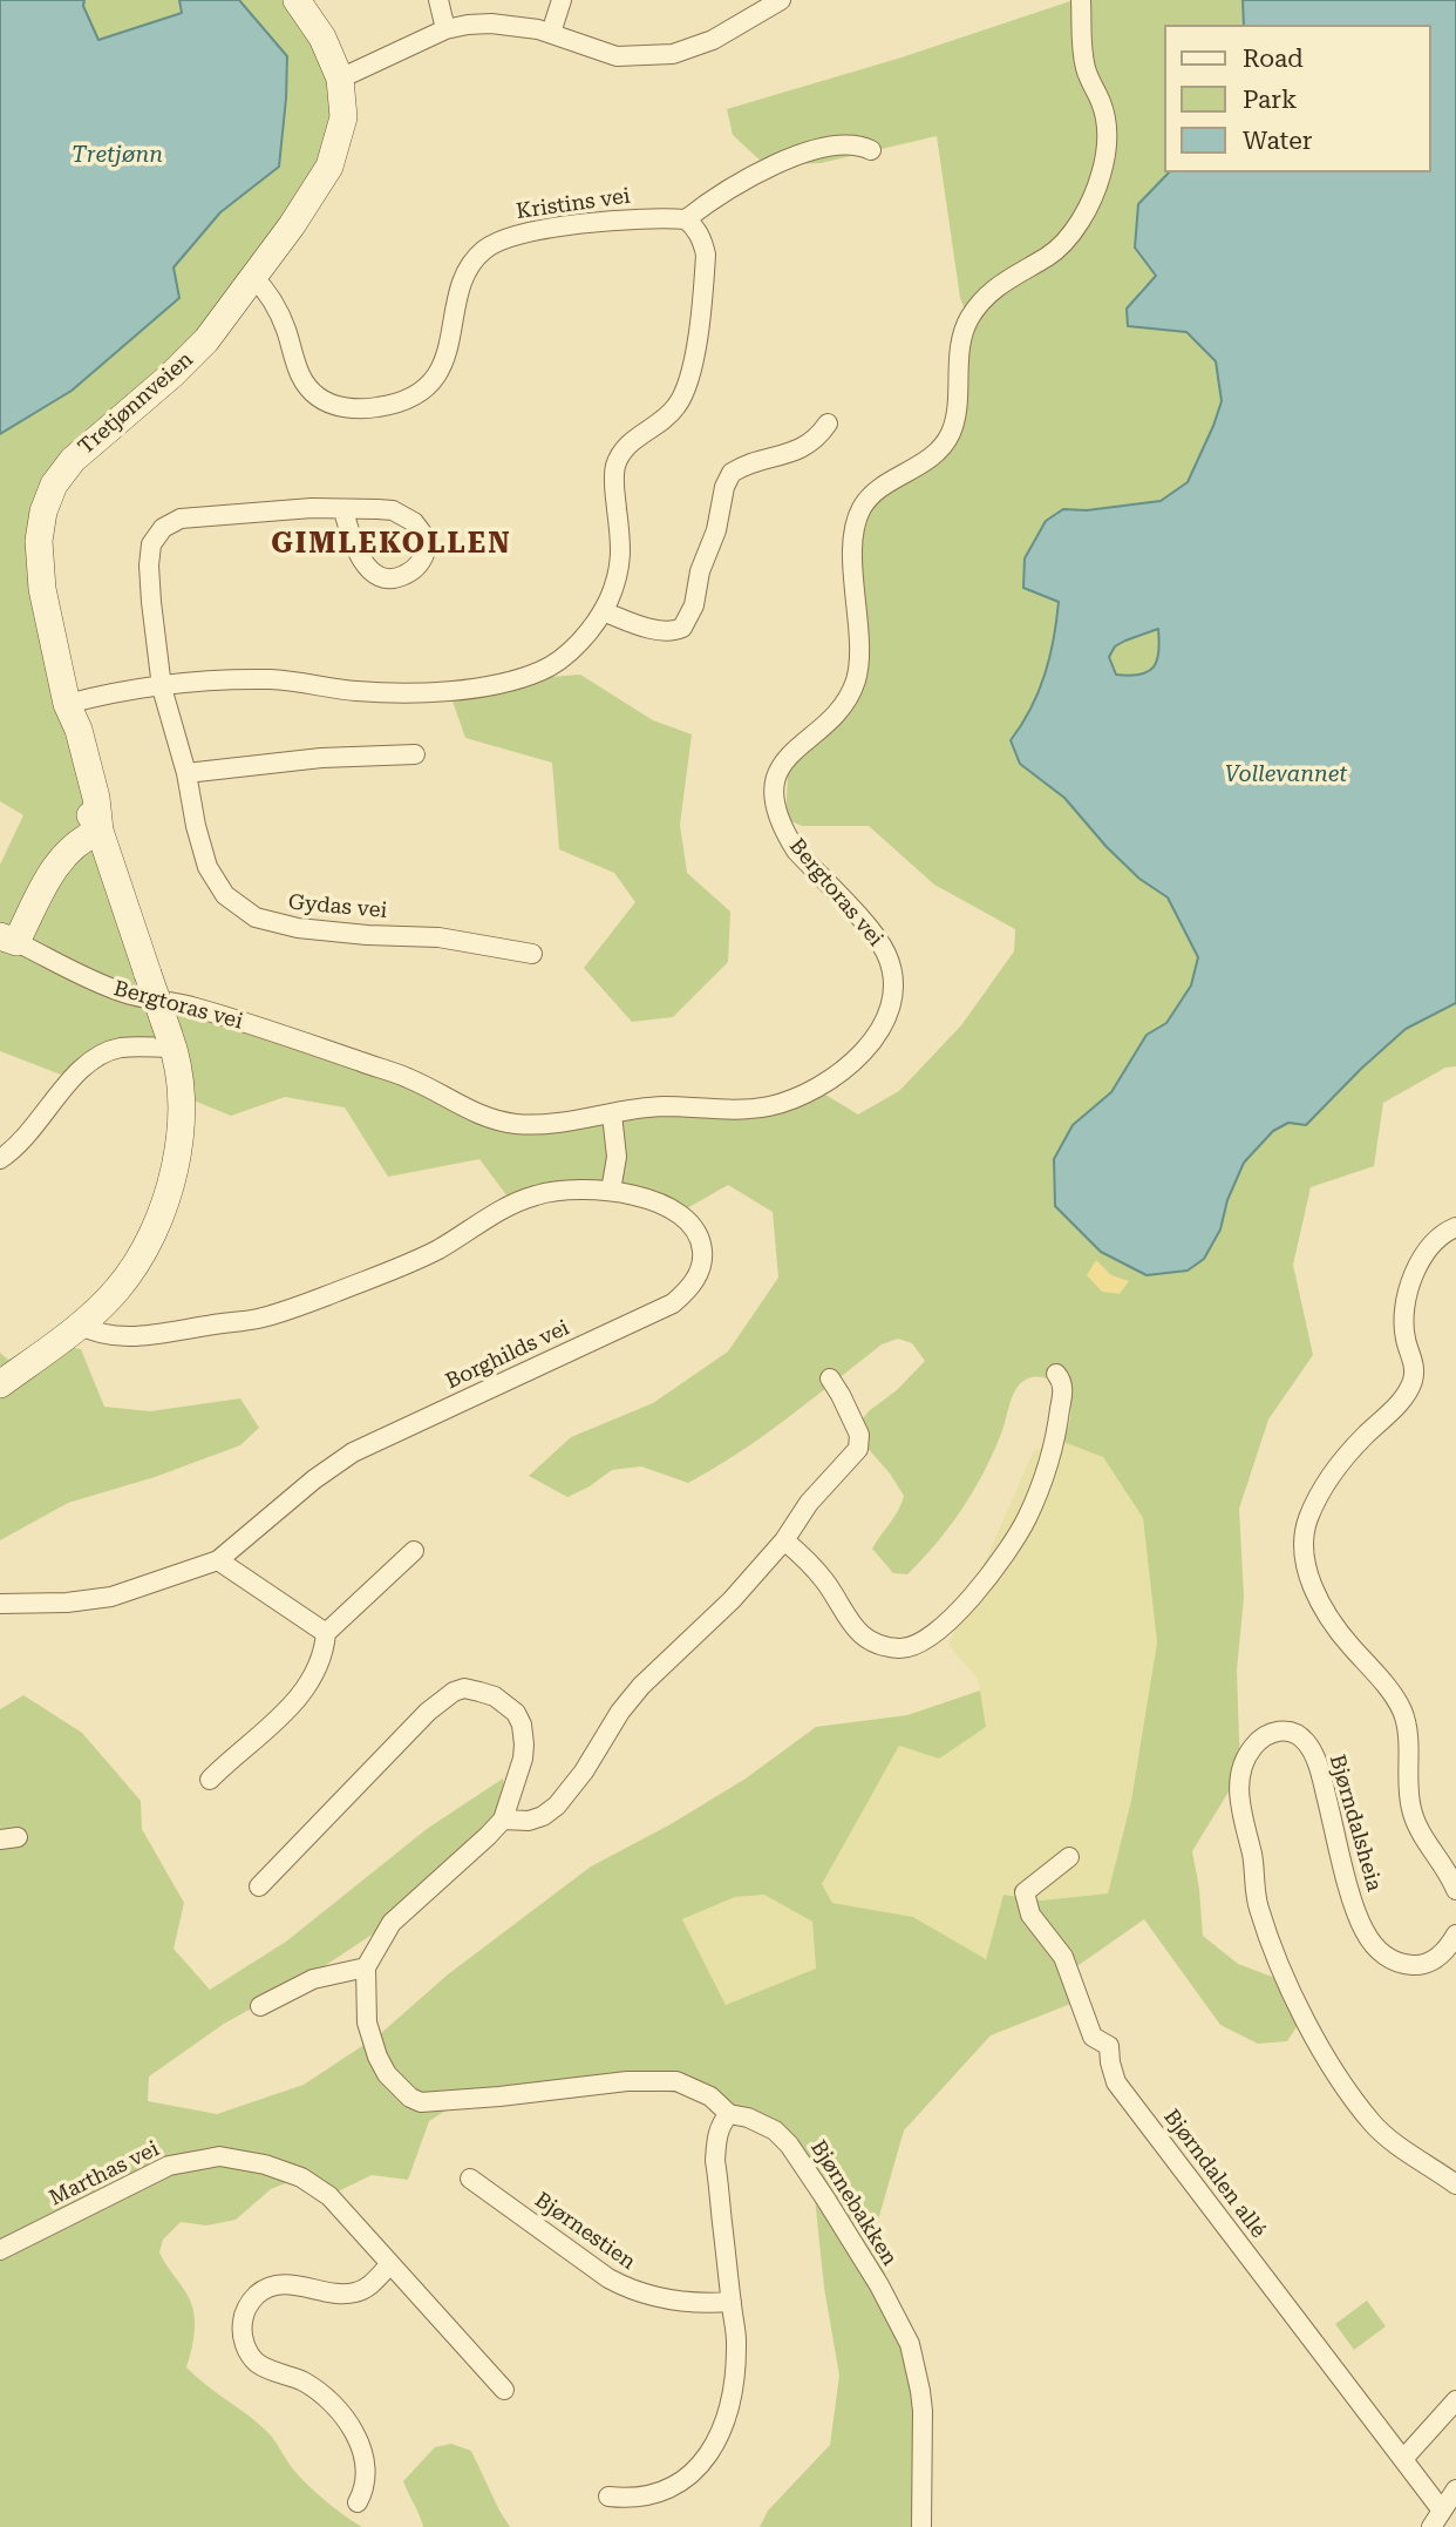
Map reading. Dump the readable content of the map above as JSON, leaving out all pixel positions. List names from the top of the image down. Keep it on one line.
{"streets":{"street":["Kristins vei","Tretjønnveien","Bergtoras vei","Gydas vei","Borghilds vei","Bjørndalsheia","Marthas vei","Bjørndalen allé","Bjørnebakken","Bjørnestien"]},"crossings":[["Kristins vei","Tretjønnveien"],["Tretjønnveien","Borghilds vei"]],"districts":["GIMLEKOLLEN"],"water":["Tretjønn","Vollevannet"],"legend":["Road","Park","Water"]}
